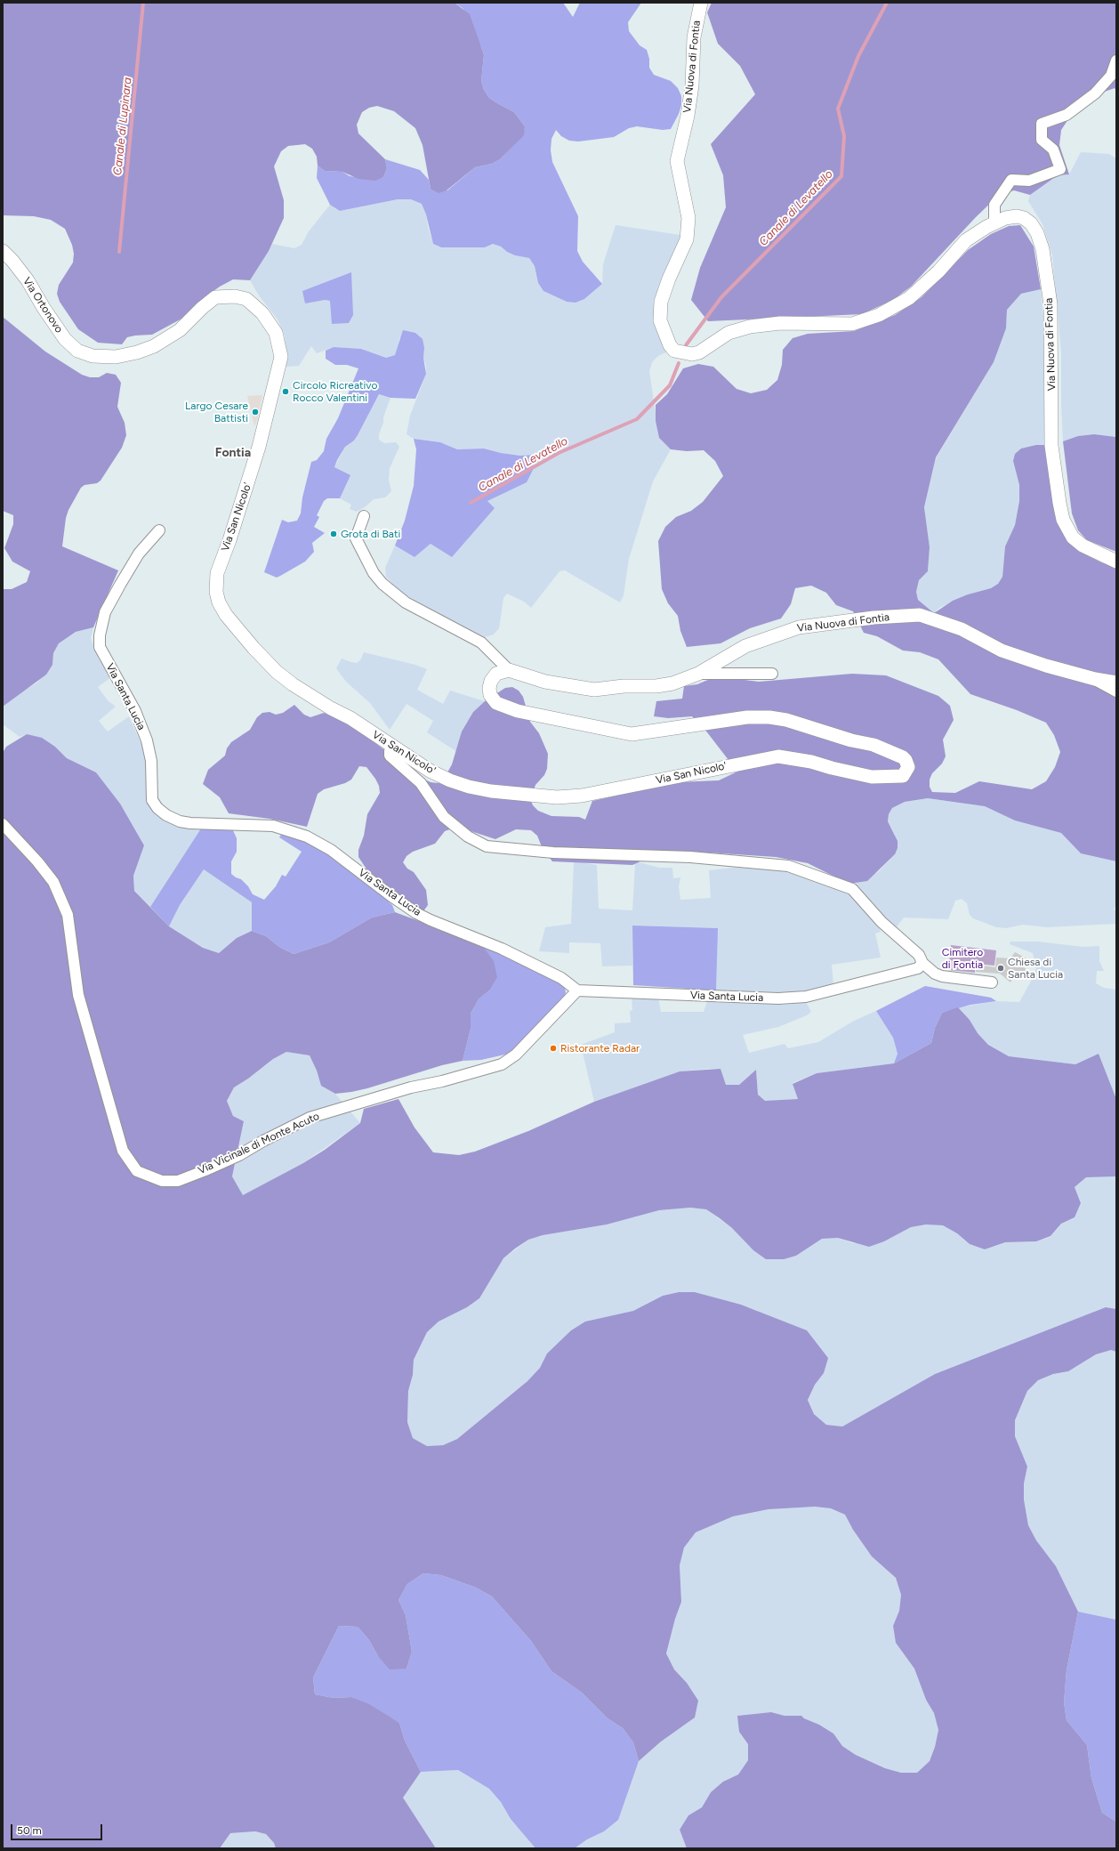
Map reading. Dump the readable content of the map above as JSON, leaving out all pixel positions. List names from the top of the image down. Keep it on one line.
{"streets":{"street":["Via Nuova di Fontia","Via Ortonovo","Via San Nicolo'","Via Santa Lucia","Via Vicinale di Monte Acuto"]},"crossings":[["Via Nuova di Fontia","Via San Nicolo'"],["Via Ortonovo","Via San Nicolo'"],["Via Santa Lucia","Via Vicinale di Monte Acuto"]],"districts":["Fontia"],"water":["Canale di Lupinara","Canale di Levatello"],"parks":["Cimitero di Fontia"],"places":["Circolo Ricreativo Rocco Valentini","Largo Cesare Battisti","Grota di Bati","Chiesa di Santa Lucia","Ristorante Radar"],"scale_bar":"50 m"}
